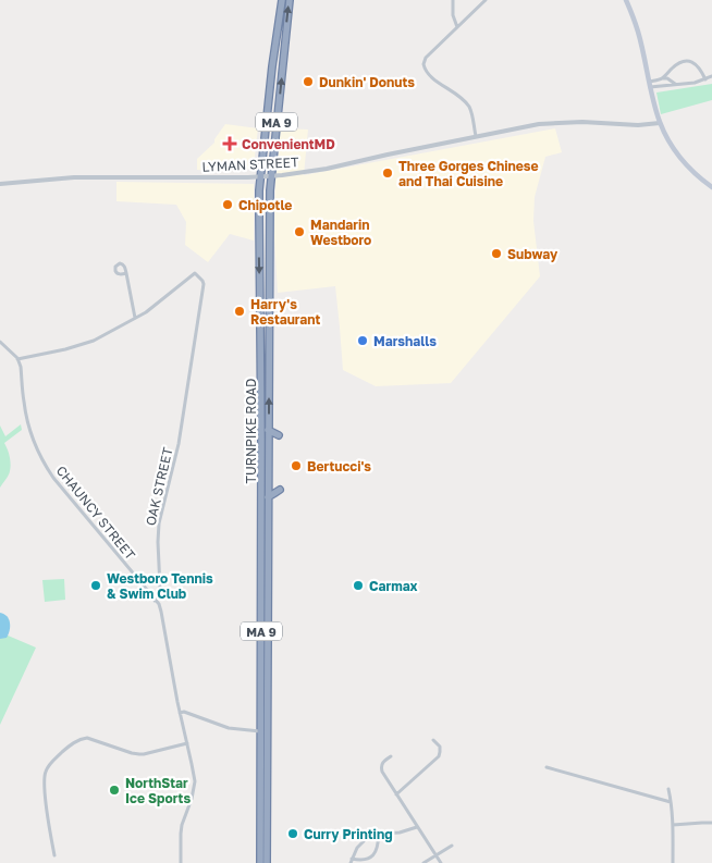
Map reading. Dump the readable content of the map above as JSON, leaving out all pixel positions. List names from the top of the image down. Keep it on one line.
{"streets":{"highway":["MA 9","TURNPIKE ROAD"],"street":["LYMAN STREET","OAK STREET","CHAUNCY STREET"]},"crossings":[["LYMAN STREET","TURNPIKE ROAD"],["OAK STREET","CHAUNCY STREET"]],"places":{"other":["Dunkin' Donuts","Three Gorges Chinese and Thai Cuisine","Chipotle","Mandarin Westboro","Subway","Harry's Restaurant","Marshalls","Bertucci's","Westboro Tennis & Swim Club","Carmax","NorthStar Ice Sports","Curry Printing"],"health":["ConvenientMD"]}}
